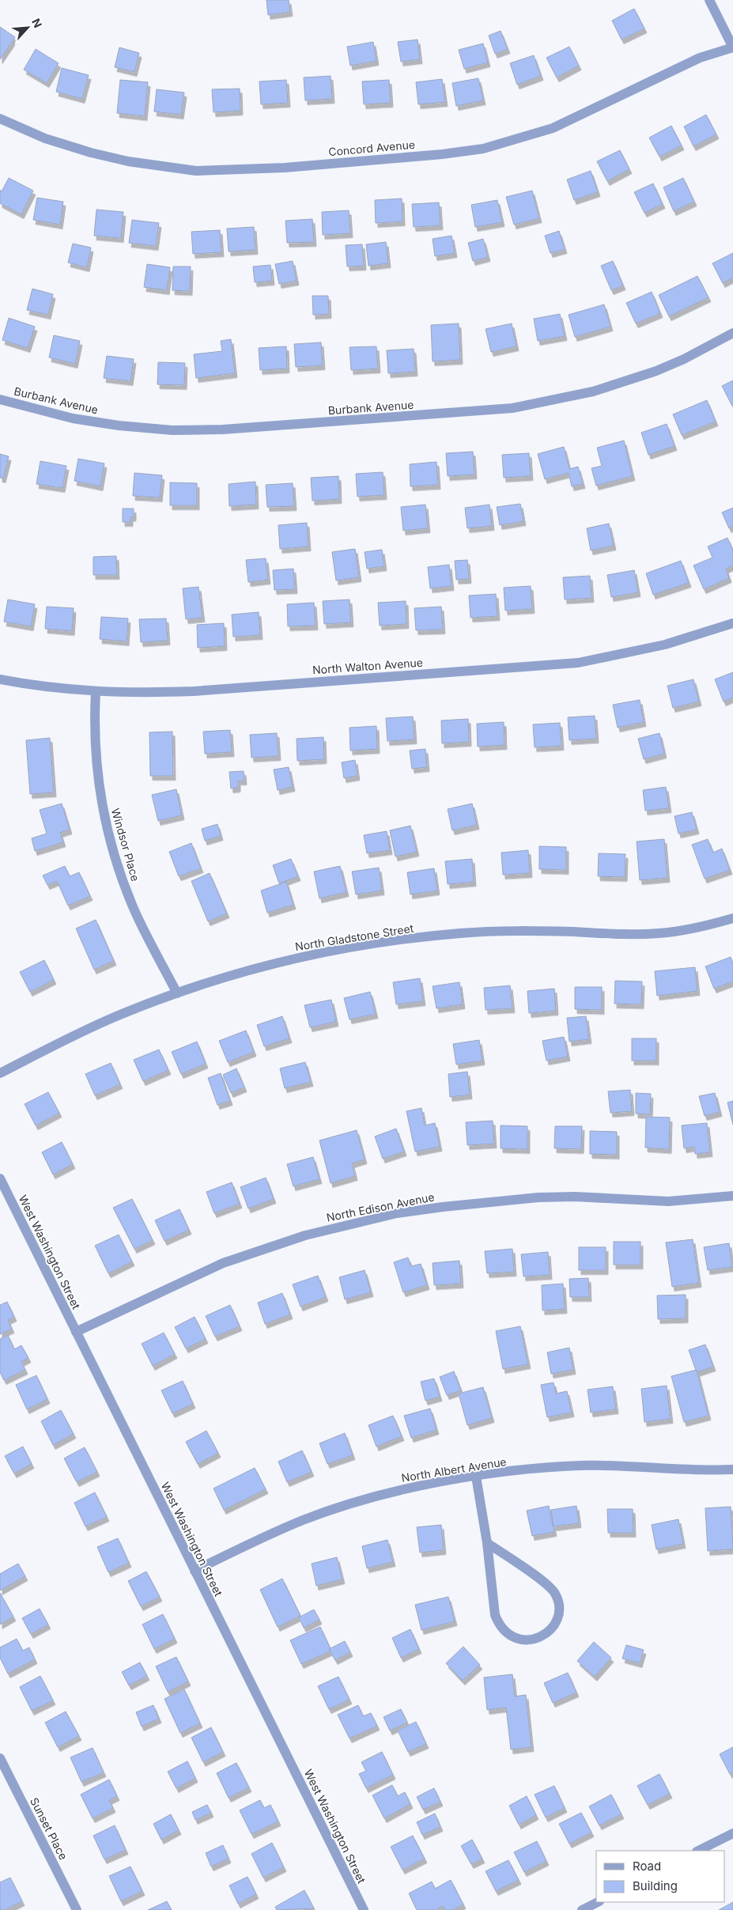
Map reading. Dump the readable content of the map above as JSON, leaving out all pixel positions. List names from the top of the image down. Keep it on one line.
{"streets":{"street":["Concord Avenue","Burbank Avenue","North Walton Avenue","Windsor Place","North Gladstone Street","North Edison Avenue","West Washington Street","North Albert Avenue","Sunset Place"]},"crossings":[["North Walton Avenue","Windsor Place"],["Windsor Place","North Gladstone Street"],["North Edison Avenue","West Washington Street"],["West Washington Street","North Albert Avenue"]],"legend":["Road","Building"],"north":"top right"}
